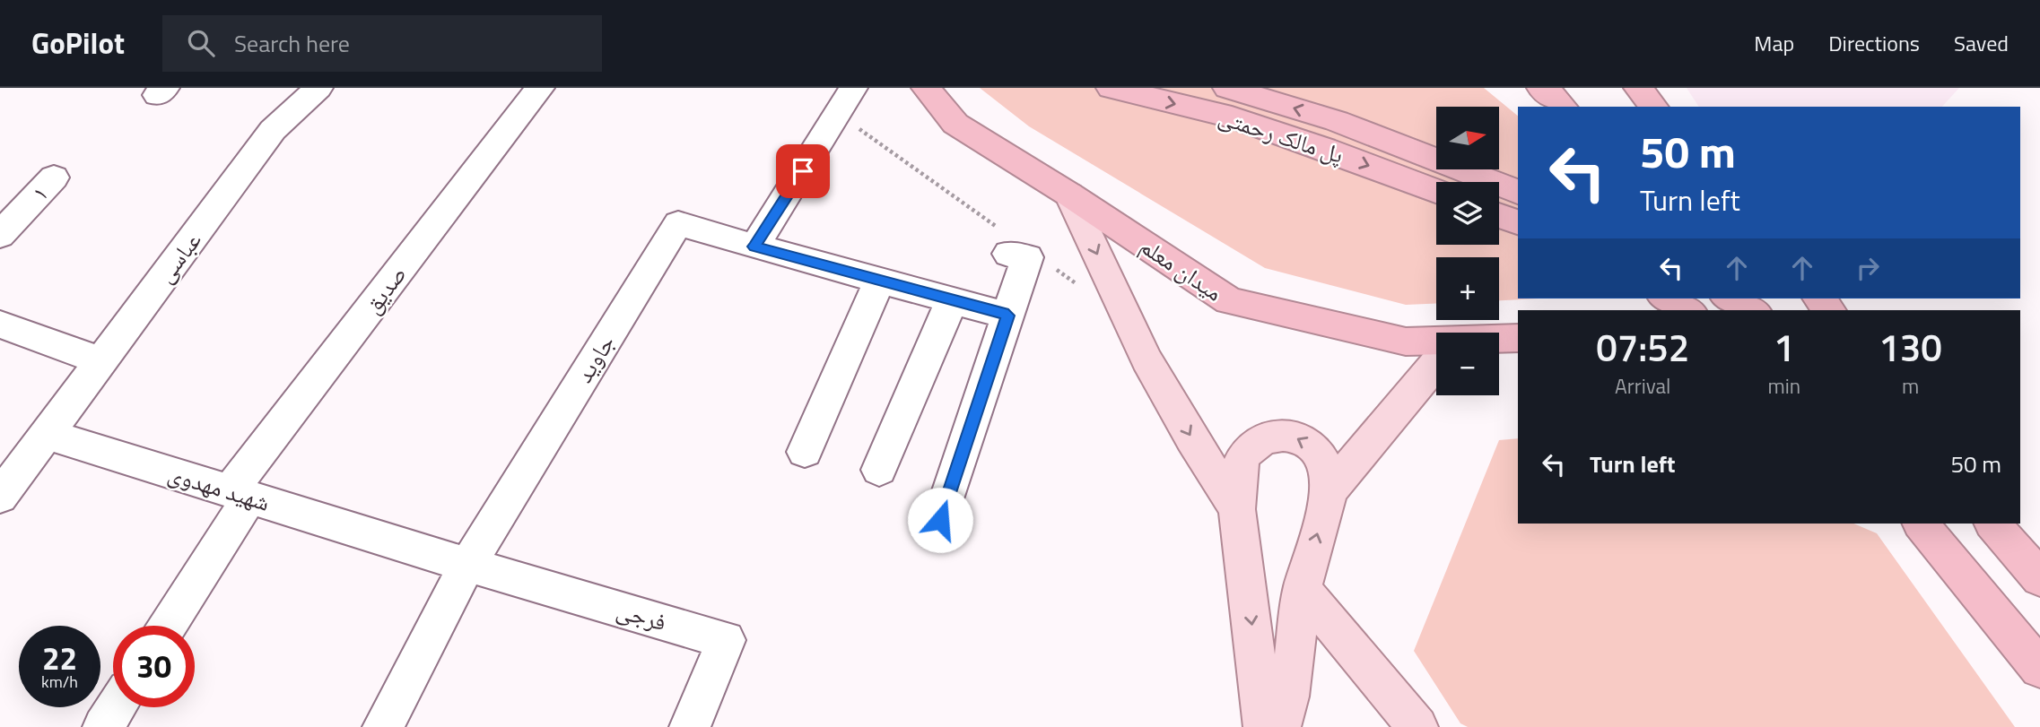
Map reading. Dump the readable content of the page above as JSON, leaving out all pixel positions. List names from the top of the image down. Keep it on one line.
{"streets":{"highway":["پل مالک رحمتی","میدان معلم"],"street":["۱","عباسی","صدیق","جاوید","شهید مهدوی","فرجی"]},"crossings":[["عباسی","شهید مهدوی"],["صدیق","شهید مهدوی"],["جاوید","شهید مهدوی"],["جاوید","فرجی"],["شهید مهدوی","فرجی"]],"north":"right","page":{"header":"GoPilot","search":"Search here","nav":["Map","Directions","Saved"],"map_buttons":["+","−"],"turn":["50 m","Turn left"],"eta":["07:52","Arrival","1","min","130","m"],"list":[{"name":"Turn left","value":"50 m"}],"speed":"22 km/h","limit":"30"}}
